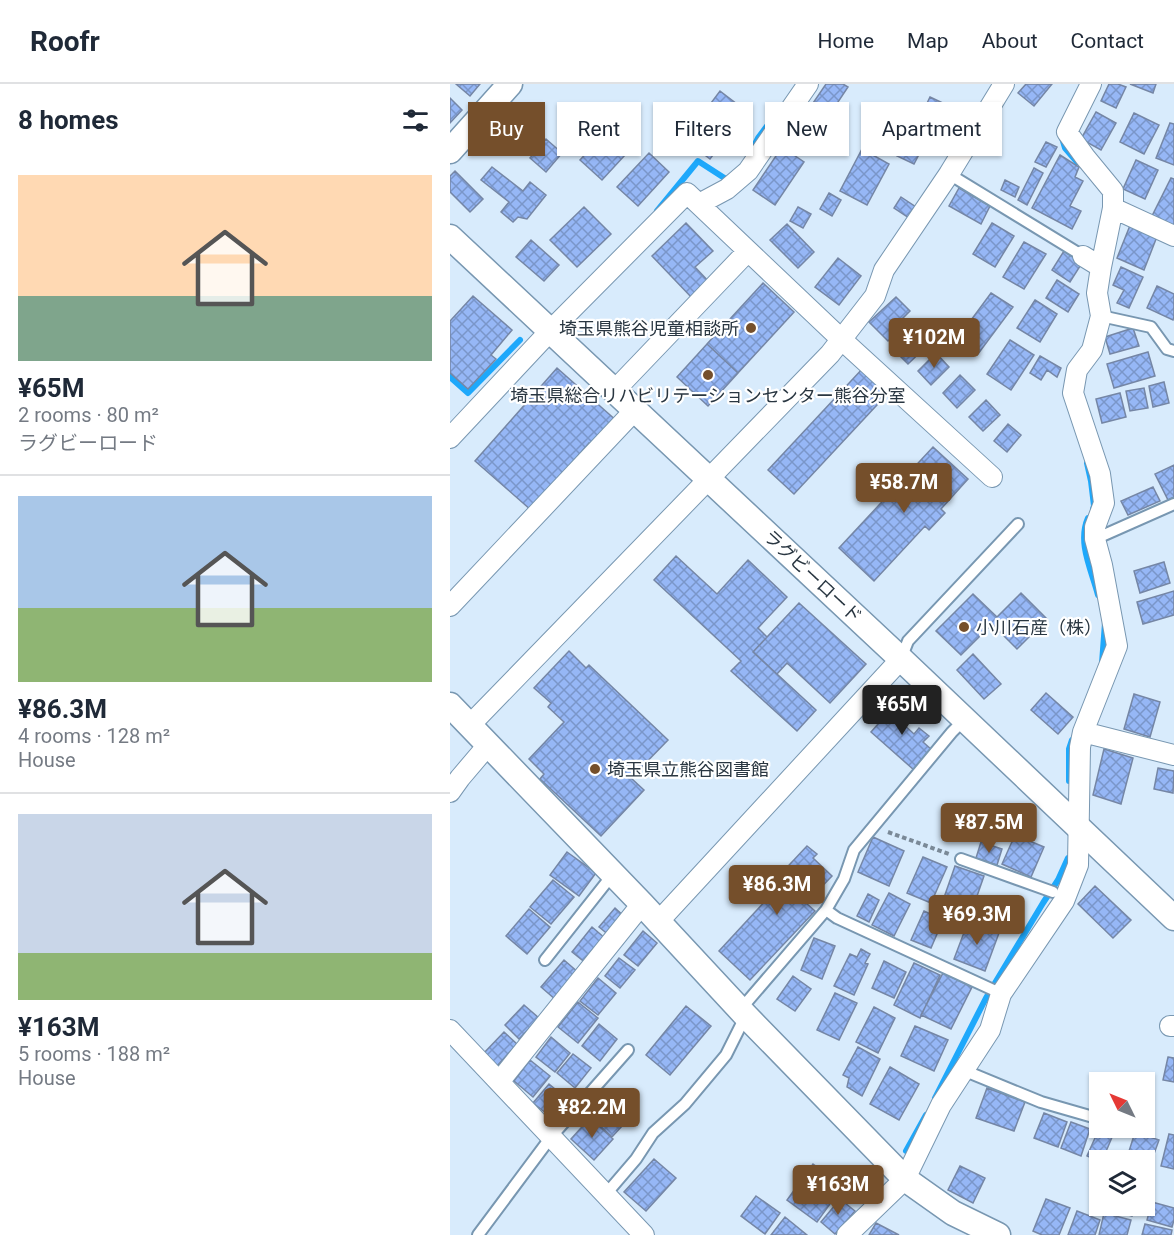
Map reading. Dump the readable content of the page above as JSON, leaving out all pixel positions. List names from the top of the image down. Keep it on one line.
{"streets":{"street":["ラグビーロード"]},"places":["埼玉県熊谷児童相談所","埼玉県総合リハビリテーションセンター熊谷分室","小川石産（株）","埼玉県立熊谷図書館"],"north":"top left","page":{"header":"Roofr","nav":["Home","Map","About","Contact"],"heading":"8 homes","chip":["Buy","Rent","Filters","New","Apartment"],"list":[{"name":"¥65M","note":"2 rooms · 80 m² · ラグビーロード"},{"name":"¥86.3M","note":"4 rooms · 128 m² · House"},{"name":"¥163M","note":"5 rooms · 188 m² · House"}],"price":["¥102M","¥58.7M","¥65M","¥87.5M","¥86.3M","¥69.3M","¥82.2M","¥163M"]}}
